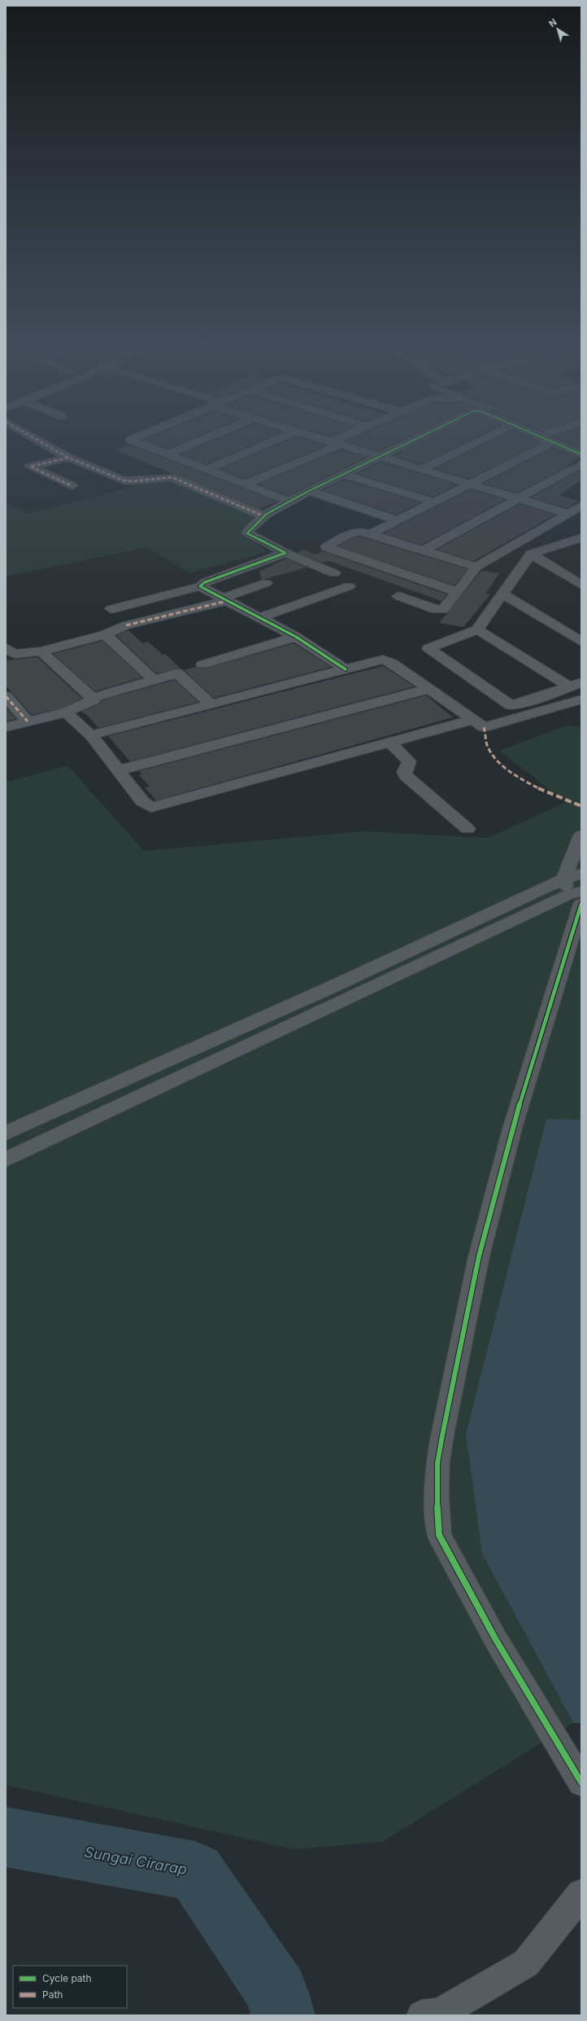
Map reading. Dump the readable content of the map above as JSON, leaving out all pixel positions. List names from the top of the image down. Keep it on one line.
{"water":["Sungai Cirarap"],"legend":["Cycle path","Path"],"north":"top left"}
